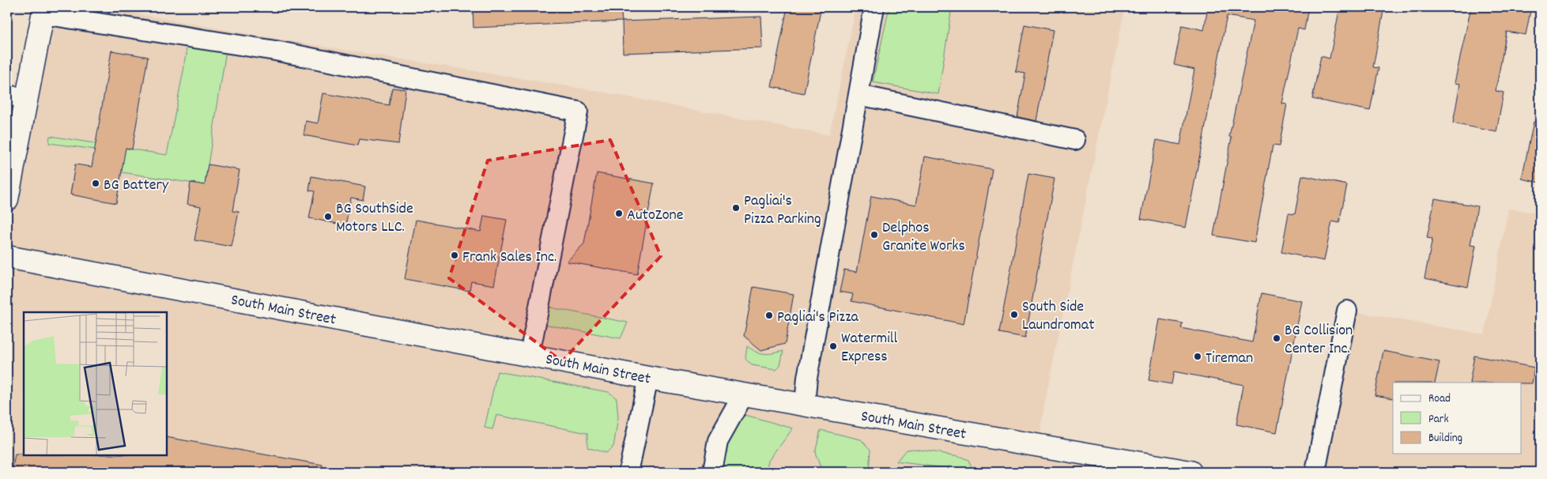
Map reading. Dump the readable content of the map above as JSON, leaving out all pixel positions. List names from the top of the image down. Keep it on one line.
{"streets":{"main road":["South Main Street"]},"places":["BG Battery","Pagliai's Pizza Parking","AutoZone","BG SouthSide Motors LLC.","Delphos Granite Works","Frank Sales Inc.","South Side Laundromat","Pagliai's Pizza","BG Collision Center Inc.","Watermill Express","Tireman"],"legend":["Road","Park","Building"]}
